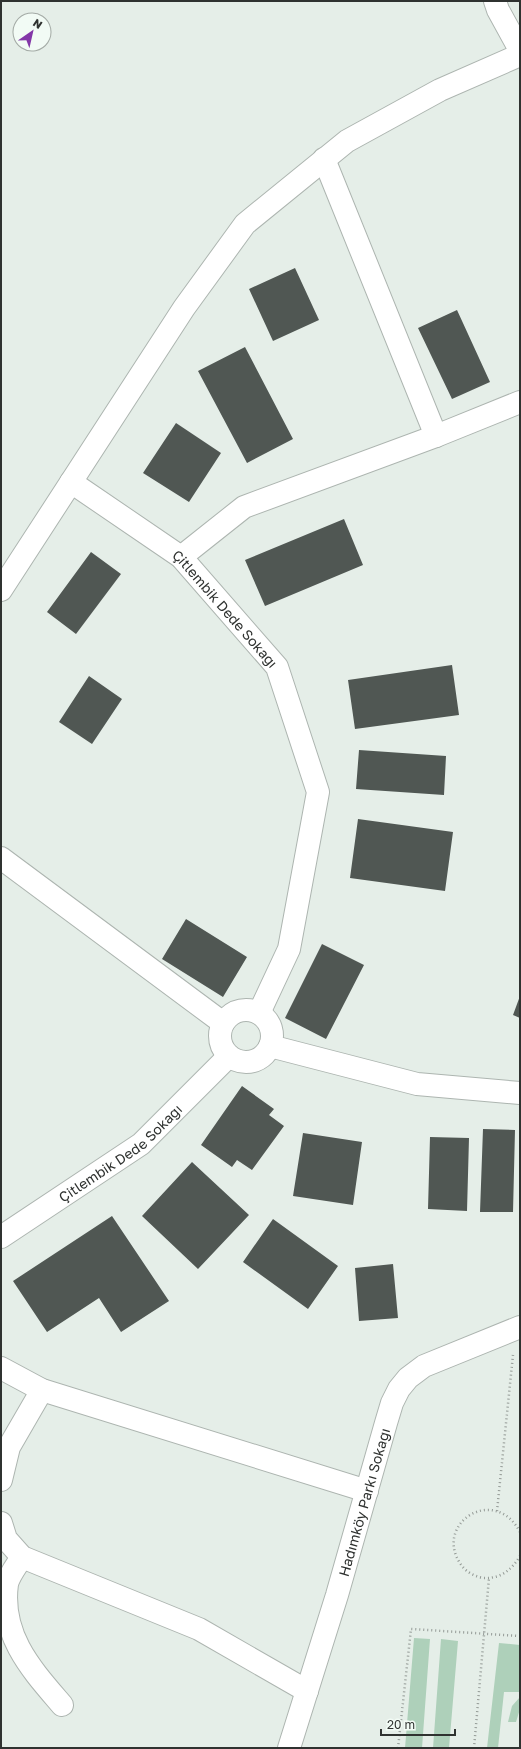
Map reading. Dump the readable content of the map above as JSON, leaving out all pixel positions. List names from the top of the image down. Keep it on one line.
{"streets":{"street":["Çitlembik Dede Sokağı","Hadımköy Parkı Sokağı"]},"scale_bar":"20 m","north":"top right"}
